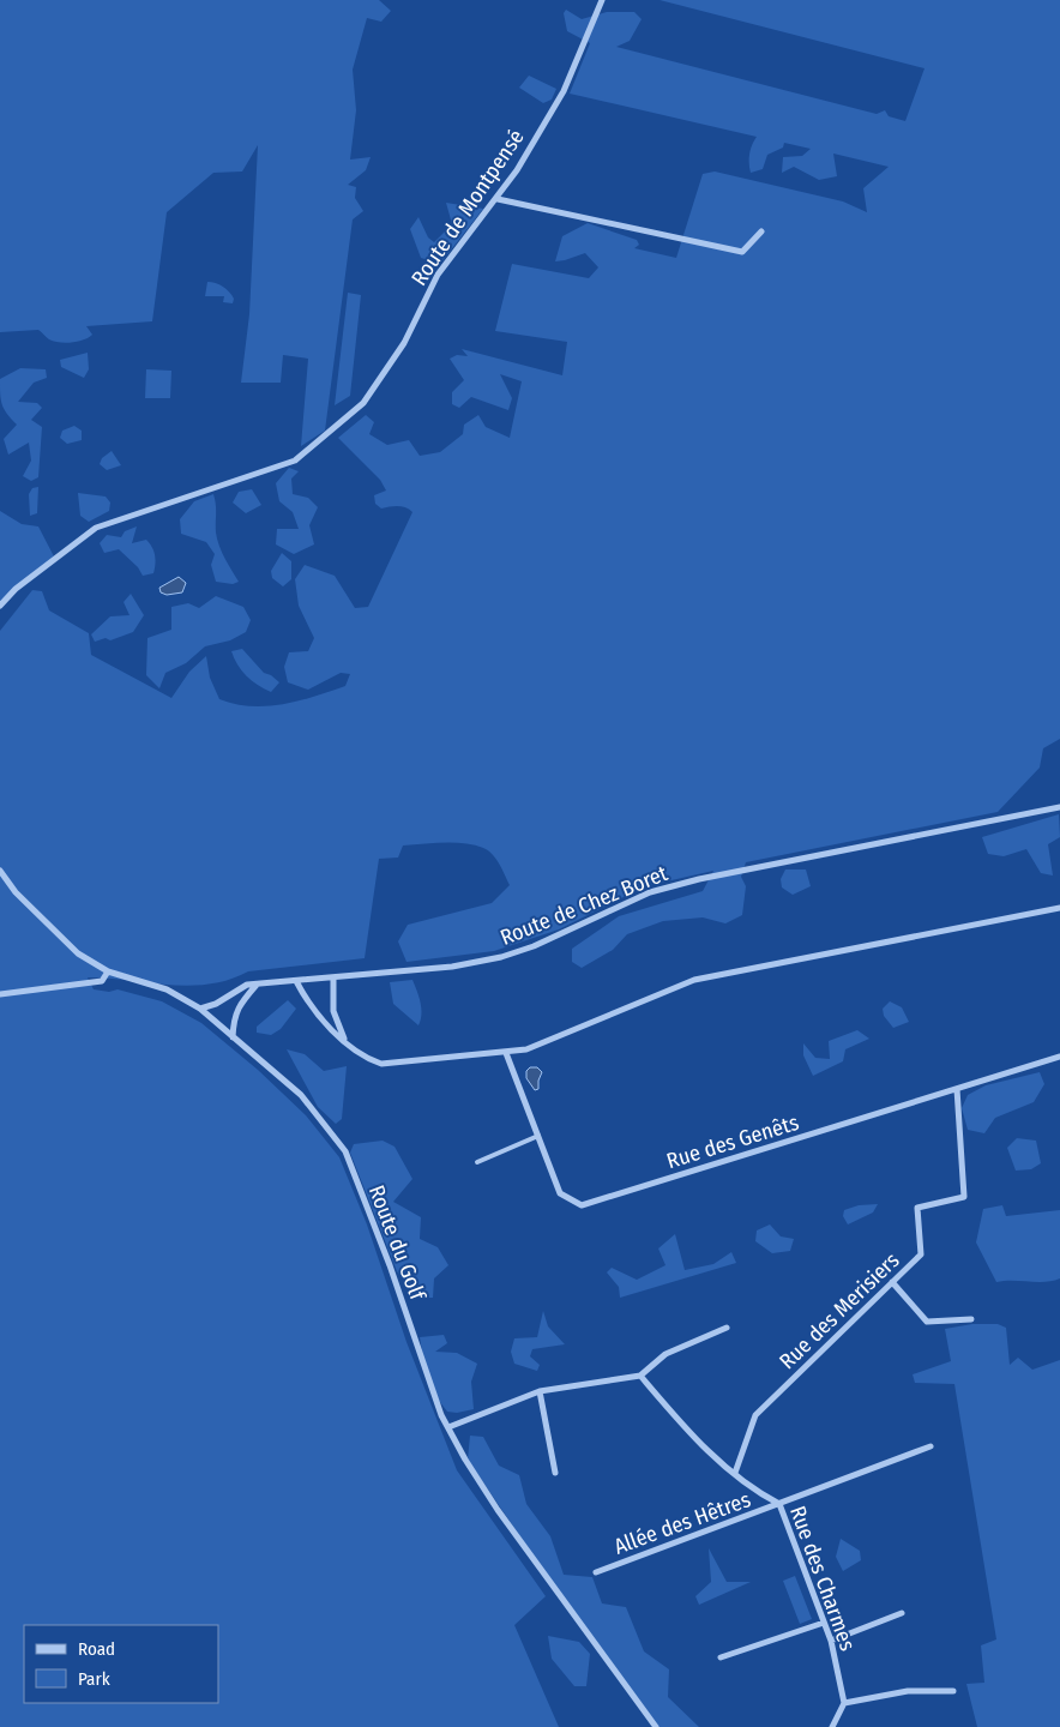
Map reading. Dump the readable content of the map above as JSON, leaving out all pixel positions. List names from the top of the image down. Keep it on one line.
{"streets":{"street":["Route de Montpensé","Route de Chez Boret","Rue des Genêts","Route du Golf","Rue des Merisiers","Allée des Hêtres","Rue des Charmes"]},"crossings":[["Route de Chez Boret","Route du Golf"],["Rue des Genêts","Rue des Merisiers"],["Rue des Merisiers","Rue des Charmes"],["Allée des Hêtres","Rue des Charmes"]],"legend":["Road","Park"]}
